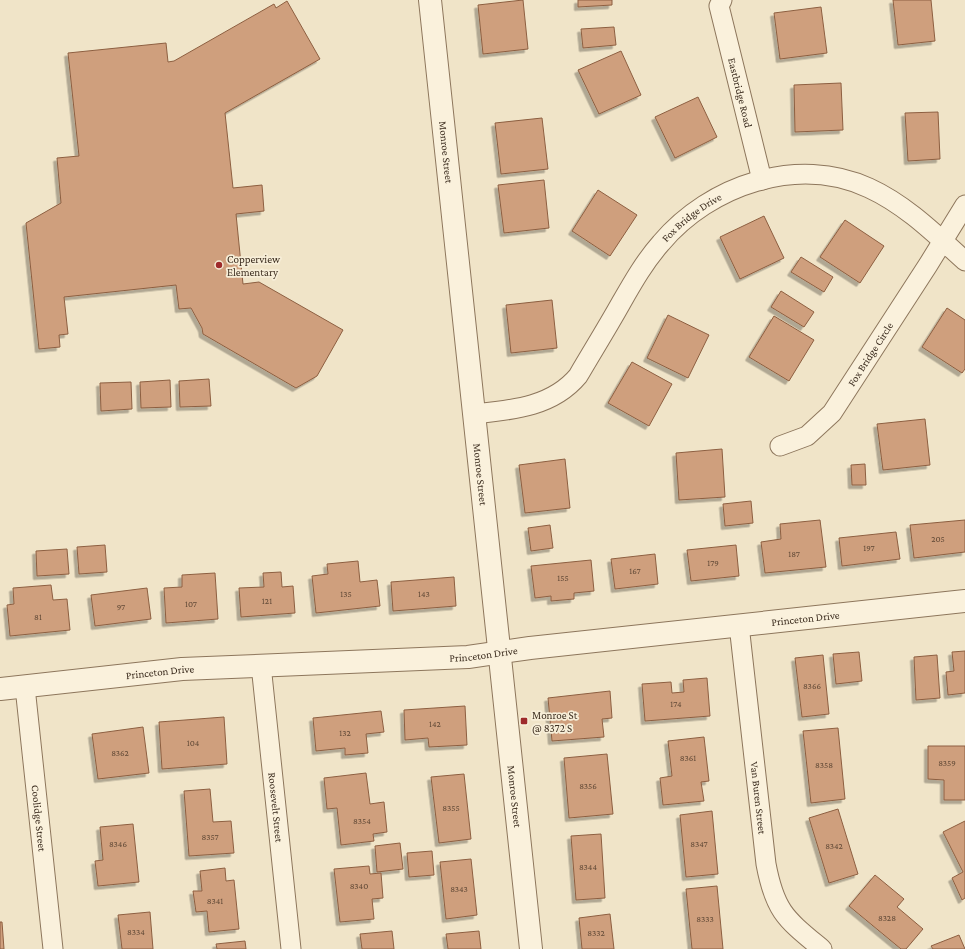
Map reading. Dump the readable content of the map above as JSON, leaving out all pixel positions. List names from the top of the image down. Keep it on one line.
{"streets":{"street":["Eastbridge Road","Monroe Street","Fox Bridge Drive","Fox Bridge Circle","Princeton Drive","Van Buren Street","Roosevelt Street","Coolidge Street"]},"crossings":[["Eastbridge Road","Fox Bridge Drive"],["Monroe Street","Fox Bridge Drive"],["Monroe Street","Princeton Drive"],["Fox Bridge Drive","Fox Bridge Circle"],["Princeton Drive","Van Buren Street"],["Princeton Drive","Roosevelt Street"],["Princeton Drive","Coolidge Street"]],"places":{"other":["Copperview Elementary"],"transit":["Monroe St @ 8372 S"]},"house_numbers":["205","197","187","179","167","155","135","143","121","107","97","81","8366","174","142","132","104","8362","8361","8359","8358","8356","8355","8354","8357","8346","8347","8342","8344","8340","8343","8341","8328","8333","8334","8332"]}
